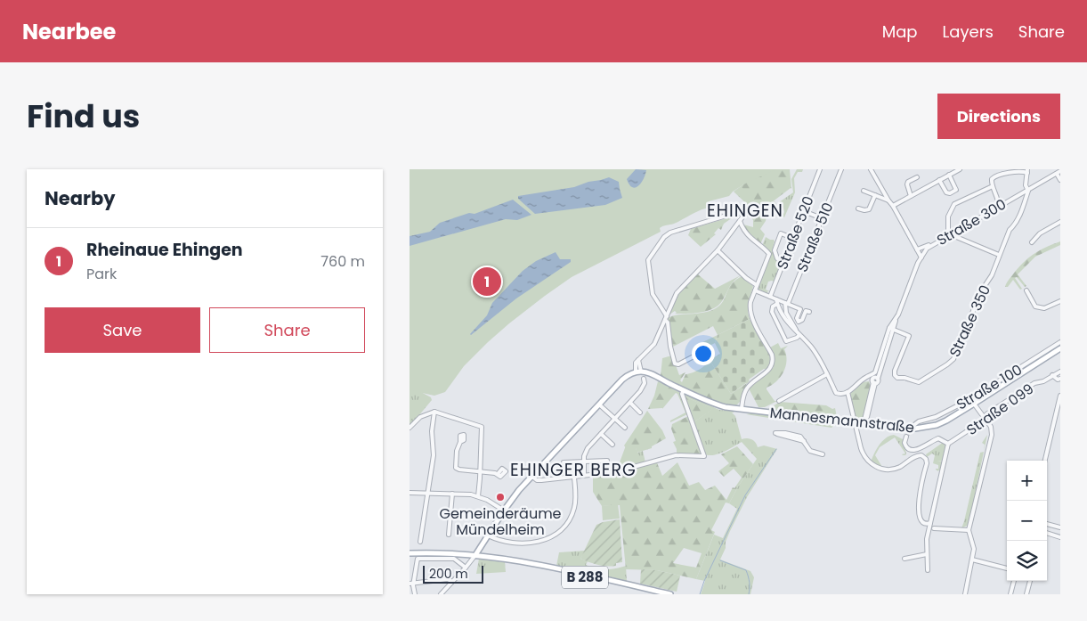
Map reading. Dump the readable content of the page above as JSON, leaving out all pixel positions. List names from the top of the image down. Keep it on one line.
{"streets":{"main road":["Mannesmannstraße","B 288"],"street":["Straße 300","Straße 520","Straße 510","Straße 350","Straße 100","Straße 099"]},"crossings":[["Straße 300","Straße 350"]],"districts":["EHINGEN","EHINGER BERG"],"places":["Gemeinderäume Mündelheim"],"scale_bar":"200 m","page":{"header":"Nearbee","nav":["Map","Layers","Share"],"title":"Find us","buttons":["Directions",["Save","Share"]],"heading":"Nearby","list":[{"mark":"1","name":"Rheinaue Ehingen","note":"Park","value":"760 m"}],"pins":"1","map_buttons":["+","−"],"scale":"200 m"}}
